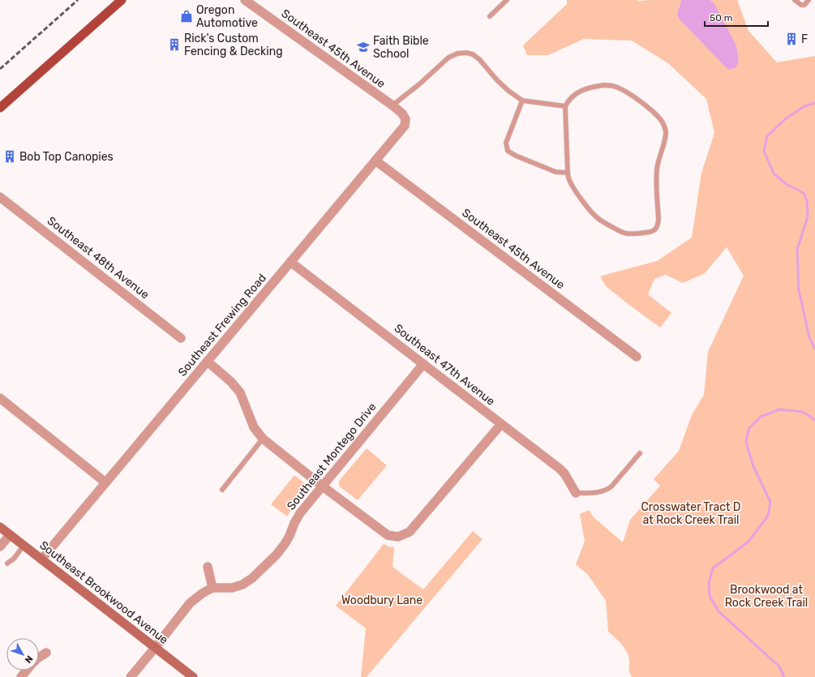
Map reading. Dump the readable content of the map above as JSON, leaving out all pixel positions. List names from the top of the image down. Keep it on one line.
{"streets":{"main road":["Southeast Brookwood Avenue"],"street":["Southeast 45th Avenue","Southeast 48th Avenue","Southeast Frewing Road","Southeast 47th Avenue","Southeast Montego Drive"]},"crossings":[["Southeast 45th Avenue","Southeast Frewing Road"],["Southeast Frewing Road","Southeast 47th Avenue"],["Southeast Frewing Road","Southeast Brookwood Avenue"],["Southeast 47th Avenue","Southeast Montego Drive"]],"parks":["Crosswater Tract D at Rock Creek Trail","Brookwood at Rock Creek Trail","Woodbury Lane"],"places":{"shop":["Oregon Automotive"],"building":["F","Rick's Custom Fencing & Decking","Bob Top Canopies"],"school or university":["Faith Bible School"]},"scale_bar":"50 m","north":"bottom right"}
